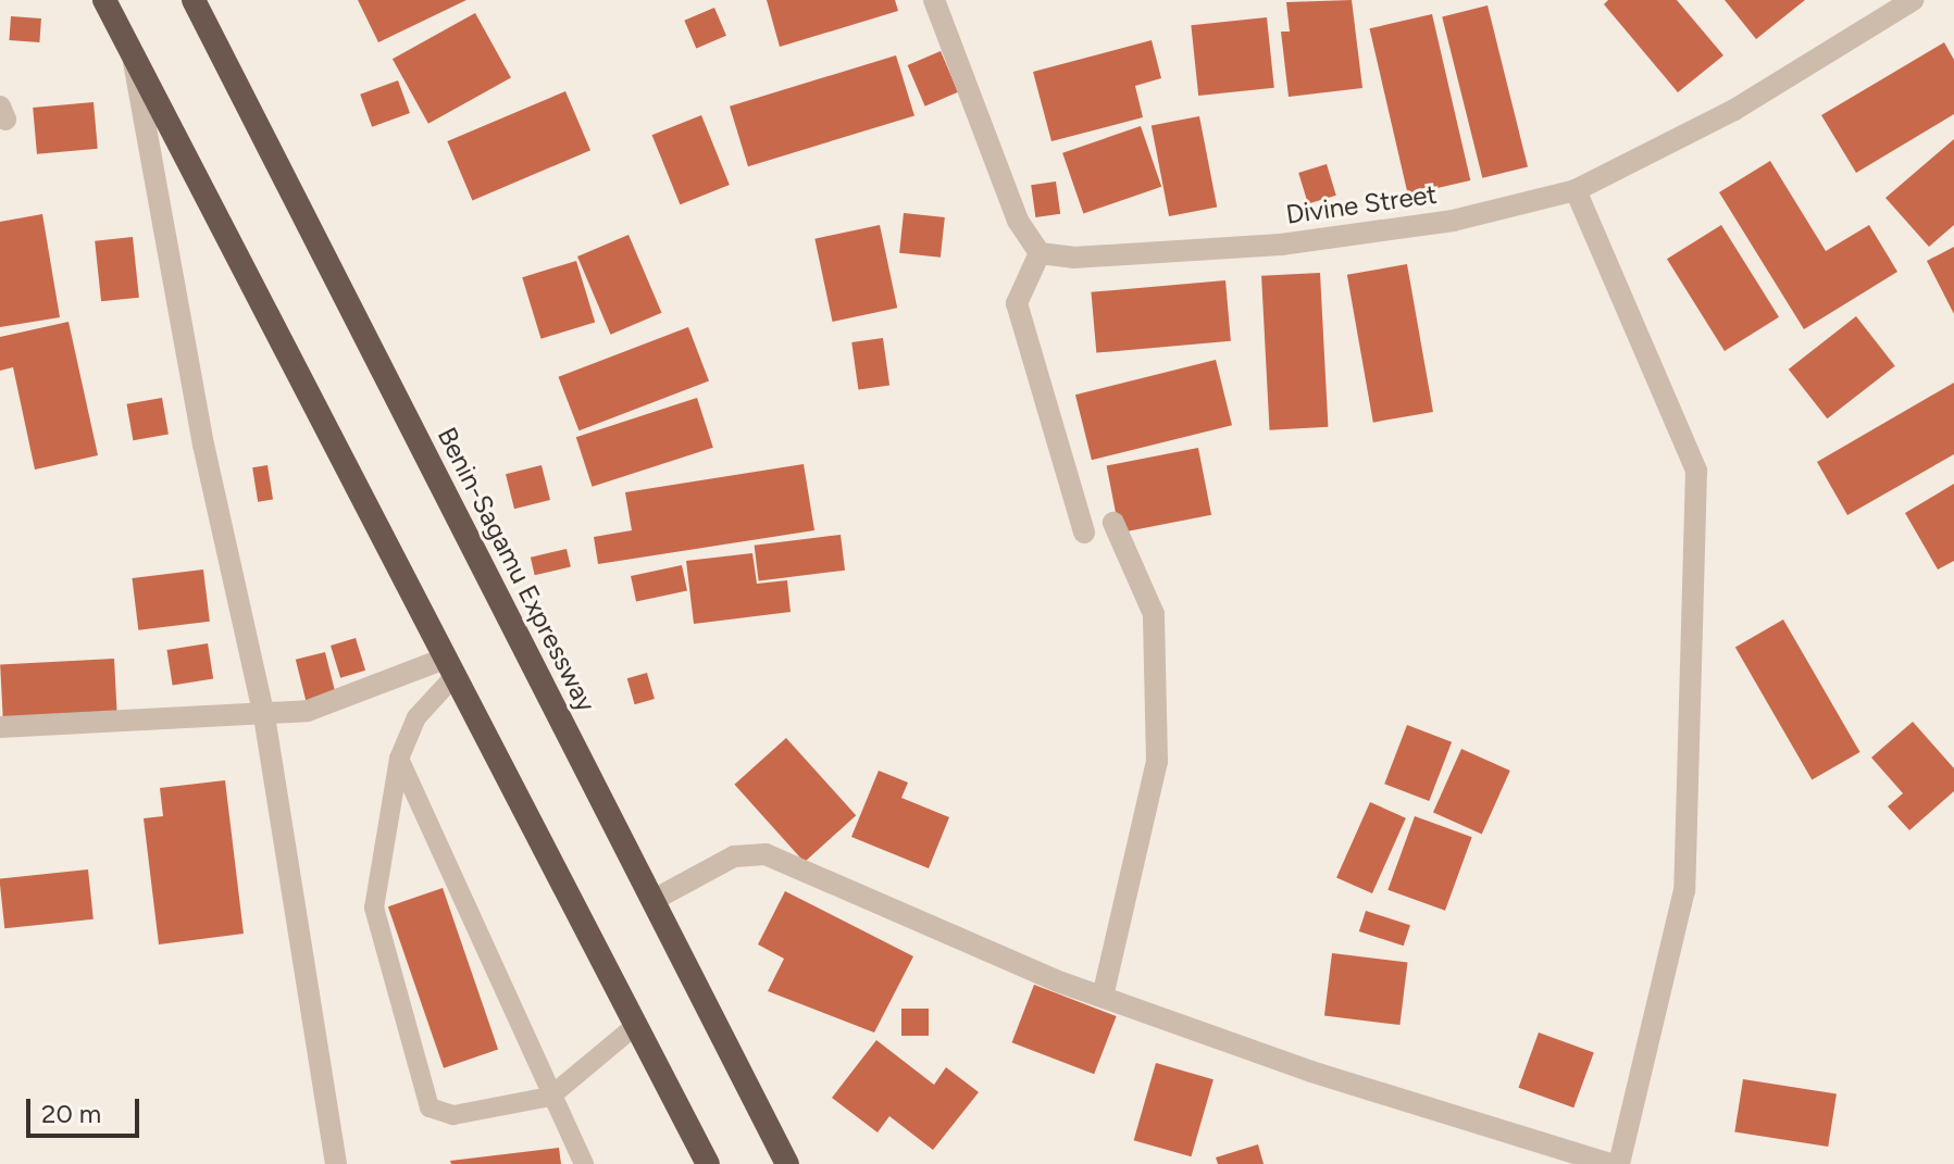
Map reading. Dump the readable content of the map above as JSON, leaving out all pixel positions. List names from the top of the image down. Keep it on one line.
{"streets":{"highway":["Benin-Sagamu Expressway"],"street":["Divine Street"]},"scale_bar":"20 m"}
